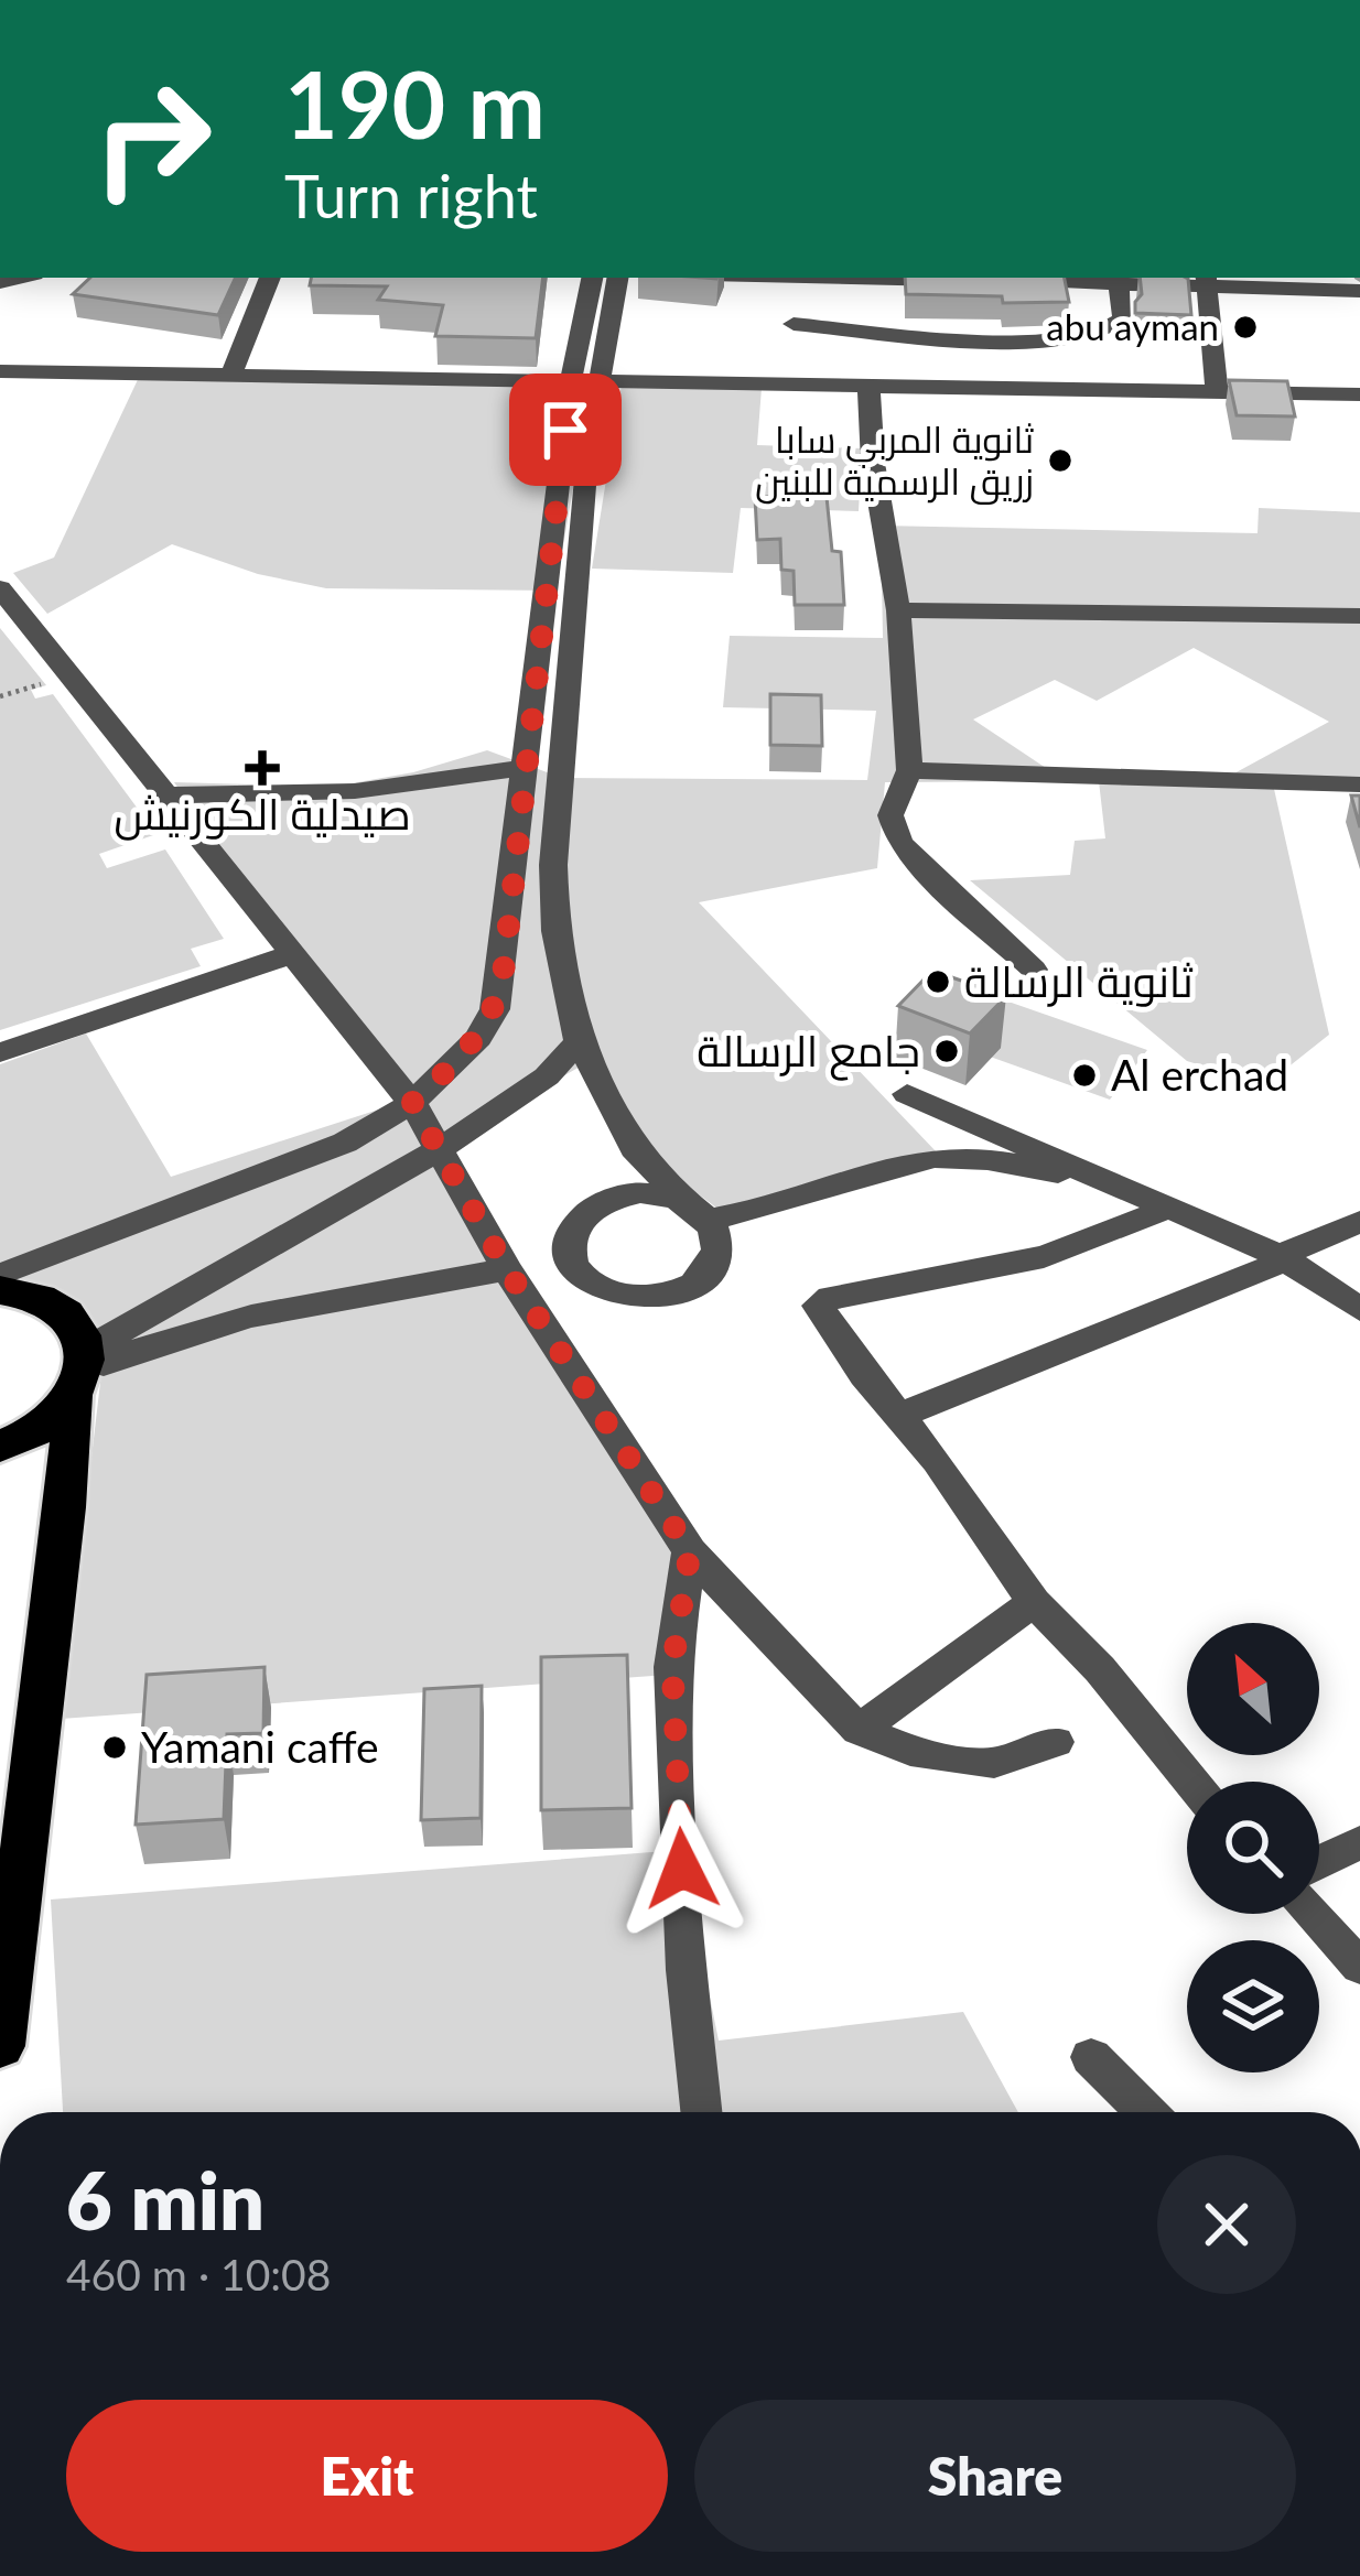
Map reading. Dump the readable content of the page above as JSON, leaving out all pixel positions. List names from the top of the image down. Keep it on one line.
{"places":{"other":["abu ayman","ثانوية المربي سابا زريق الرسمية للبنين","ثانوية الرسالة","جامع الرسالة","Al erchad","Yamani caffe"],"health":["صيدلية الكورنيش"]},"north":"top left","page":{"turn":["190 m","Turn right"],"heading":["6 min","460 m · 10:08"],"buttons":["Exit","Share"]}}
